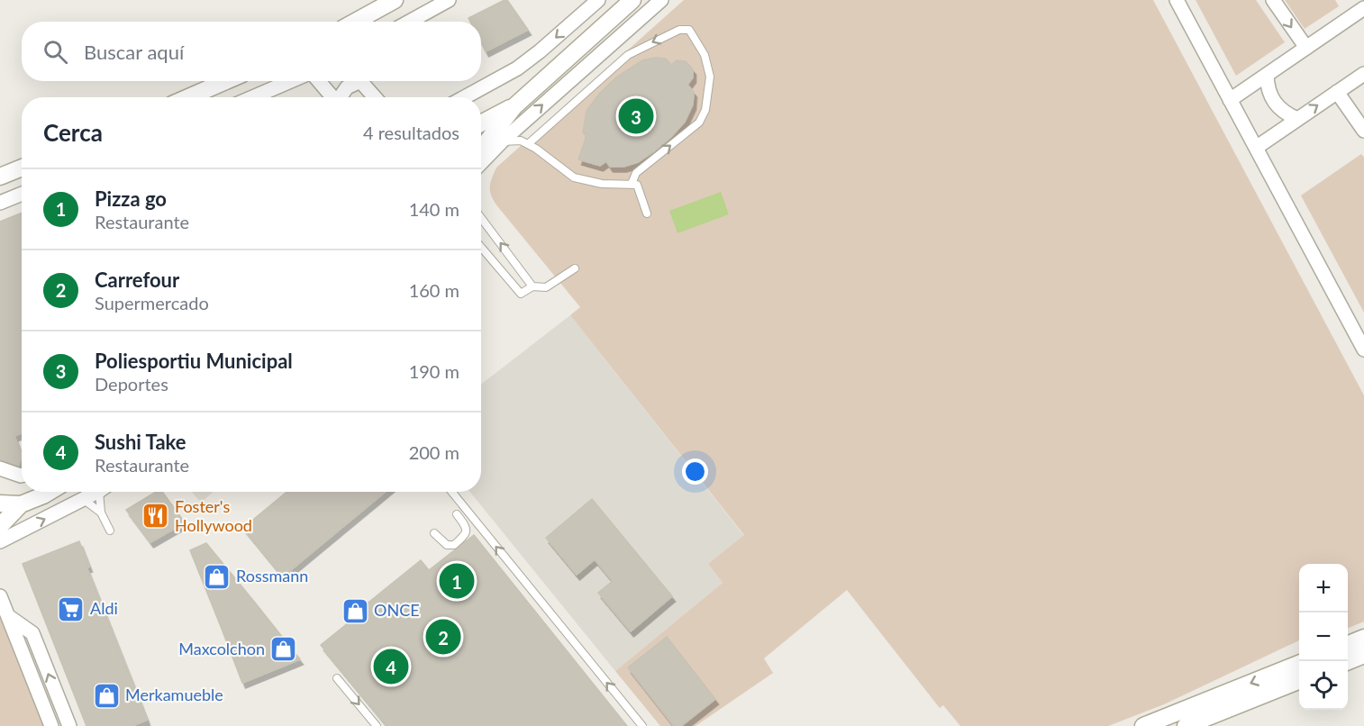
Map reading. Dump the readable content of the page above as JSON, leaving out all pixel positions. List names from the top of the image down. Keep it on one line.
{"places":{"restaurant":["Foster's Hollywood"],"shop":["Rossmann","ONCE","Maxcolchon","Merkamueble"],"supermarket":["Aldi"]},"page":{"search":"Buscar aquí","pins":["3","1","2","4"],"heading":["Cerca","4 resultados"],"list":[{"mark":"1","name":"Pizza go","note":"Restaurante","value":"140 m"},{"mark":"2","name":"Carrefour","note":"Supermercado","value":"160 m"},{"mark":"3","name":"Poliesportiu Municipal","note":"Deportes","value":"190 m"},{"mark":"4","name":"Sushi Take","note":"Restaurante","value":"200 m"}],"map_buttons":["+","−"]}}
